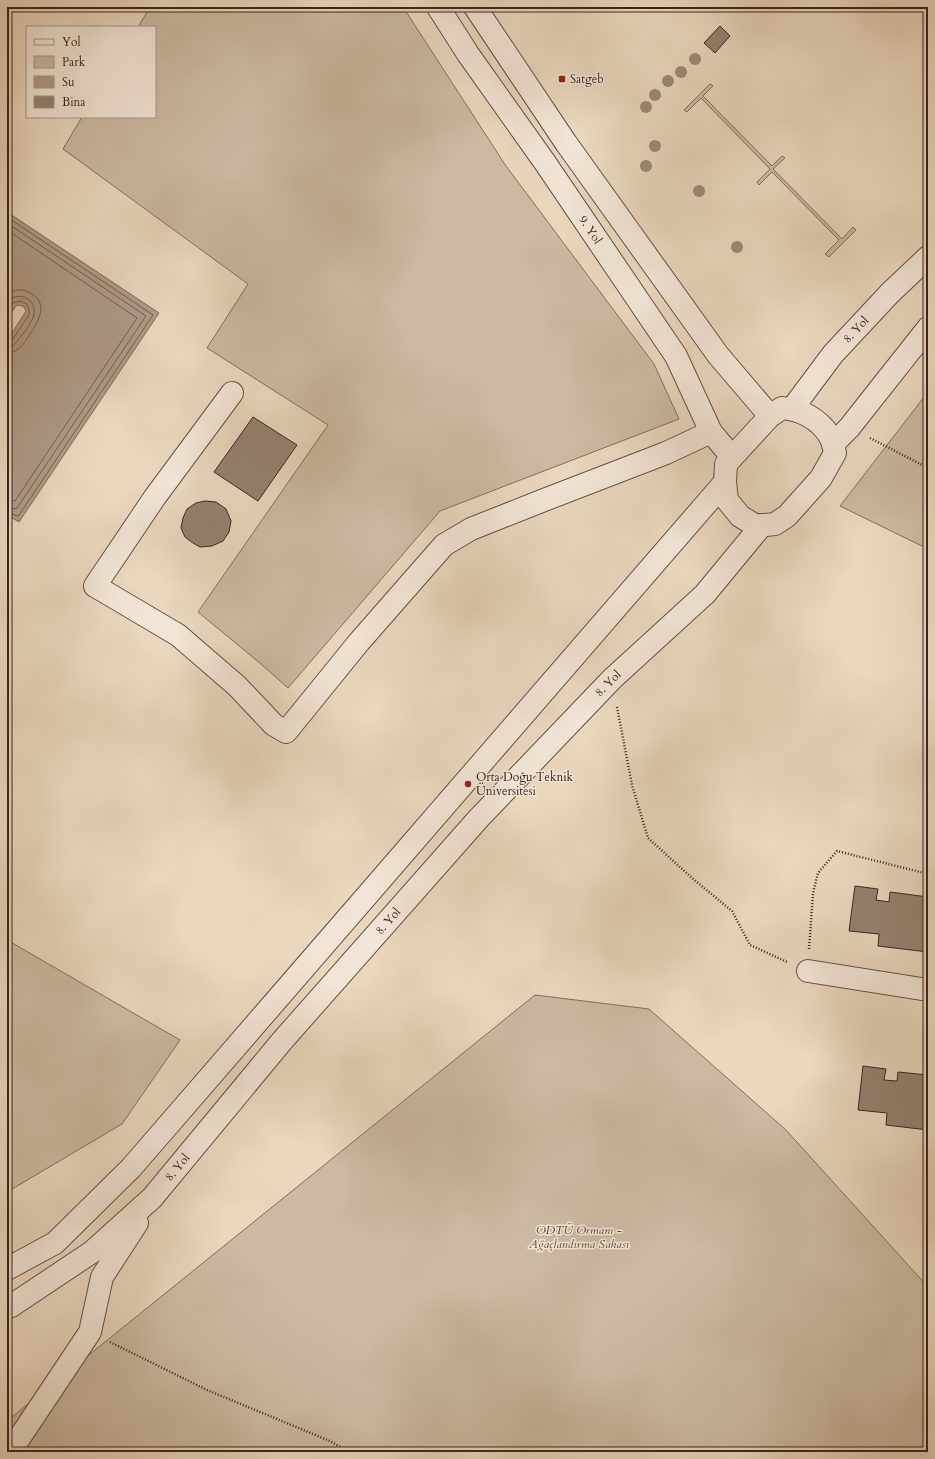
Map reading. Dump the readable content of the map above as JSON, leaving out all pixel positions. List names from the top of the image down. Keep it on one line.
{"streets":{"street":["9. Yol","8. Yol"]},"crossings":[["9. Yol","8. Yol"]],"parks":["ODTÜ Ormanı - Ağaçlandırma Sahası"],"places":{"transit":["Satgeb"],"other":["Orta Doğu Teknik Üniversitesi"]},"legend":["Yol","Park","Su","Bina"]}
